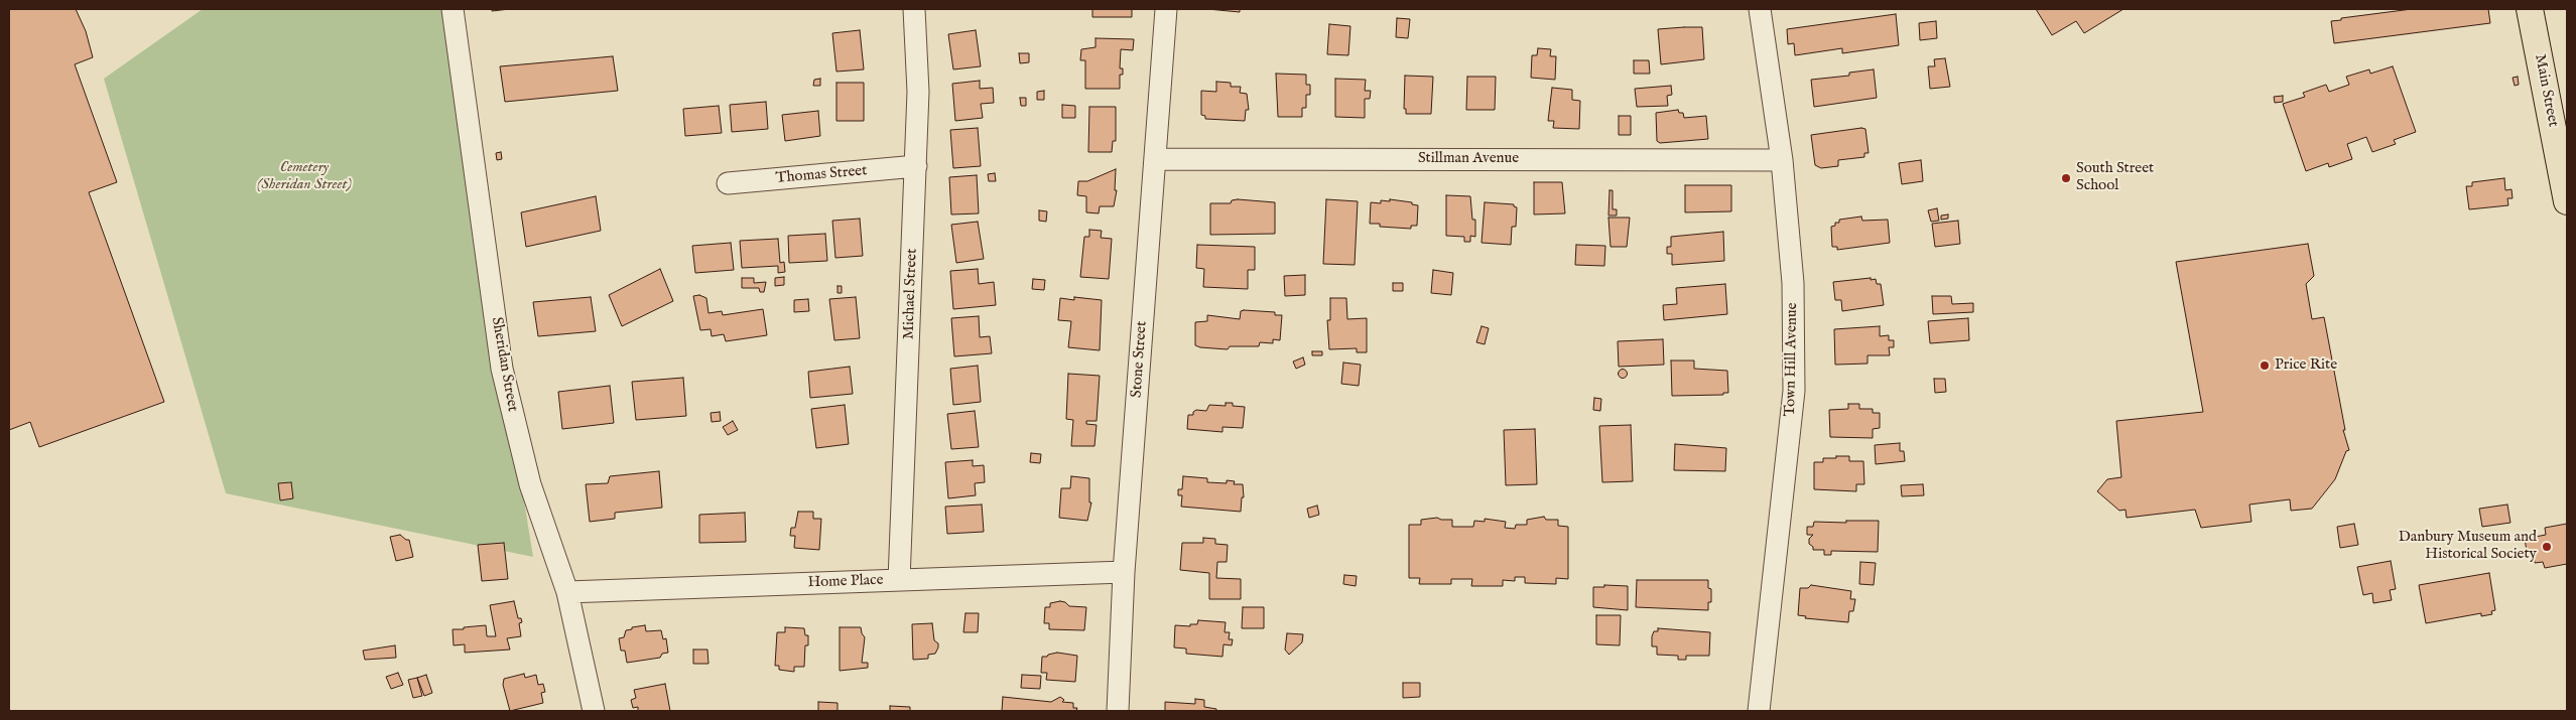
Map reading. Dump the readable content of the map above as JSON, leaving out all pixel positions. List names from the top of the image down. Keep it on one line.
{"streets":{"main road":["Main Street"],"street":["Stillman Avenue","Thomas Street","Michael Street","Stone Street","Town Hill Avenue","Sheridan Street","Home Place"]},"crossings":[["Stillman Avenue","Stone Street"],["Stillman Avenue","Town Hill Avenue"],["Thomas Street","Michael Street"],["Michael Street","Home Place"],["Stone Street","Home Place"],["Sheridan Street","Home Place"]],"parks":["Cemetery (Sheridan Street)"],"places":["South Street School","Price Rite","Danbury Museum and Historical Society"]}
